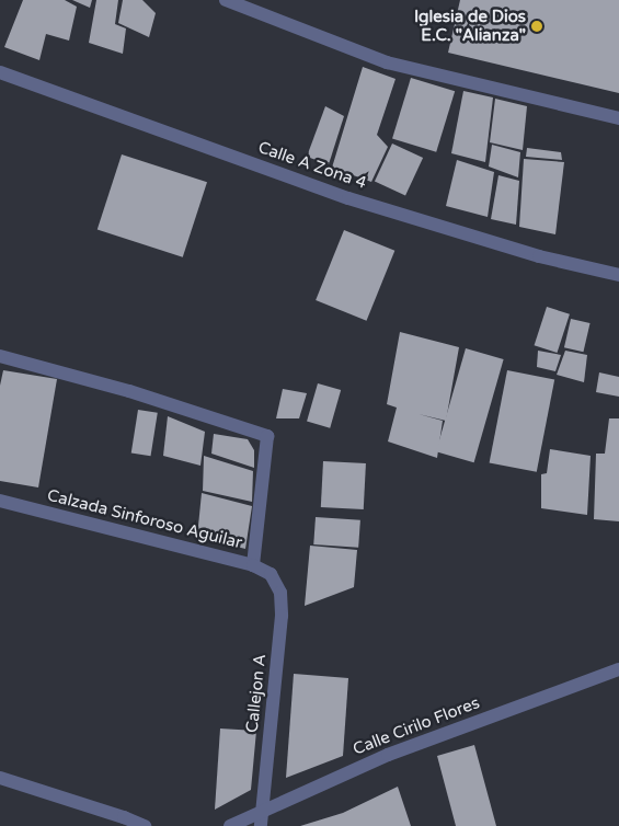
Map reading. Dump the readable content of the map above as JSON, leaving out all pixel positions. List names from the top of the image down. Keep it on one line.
{"streets":{"street":["Calle A Zona 4","Calzada Sinforoso Aguilar","Callejon A","Calle Cirilo Flores"]},"crossings":[["Calzada Sinforoso Aguilar","Callejon A"],["Callejon A","Calle Cirilo Flores"]],"places":["Iglesia de Dios E.C. \"Alianza\""]}
